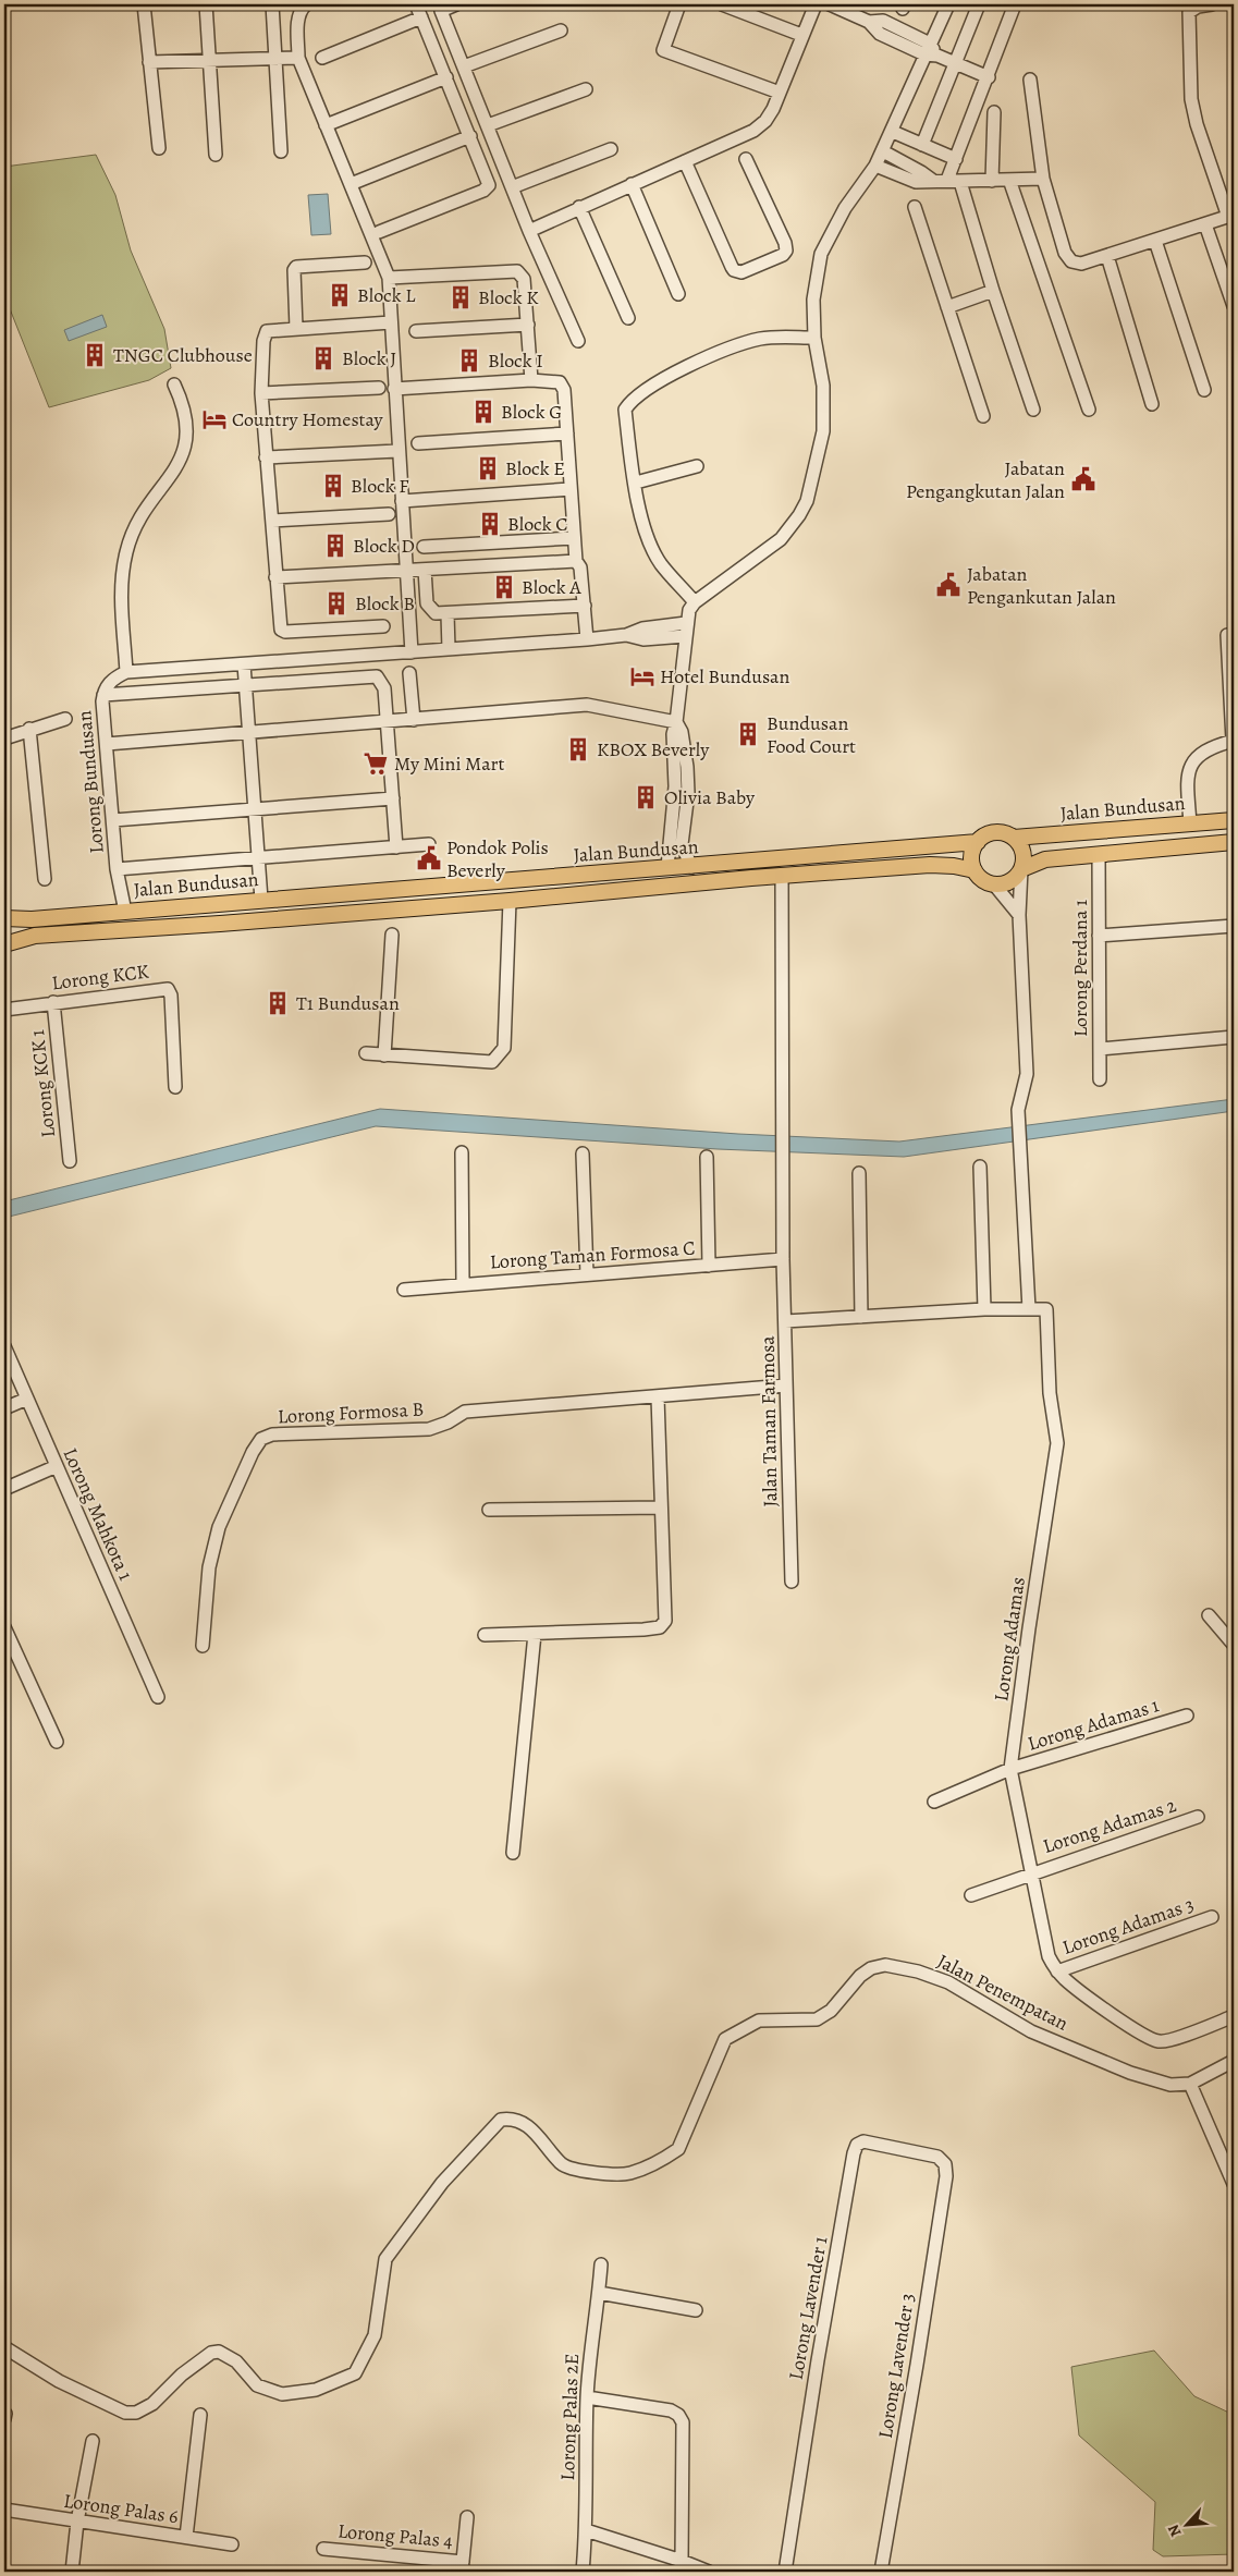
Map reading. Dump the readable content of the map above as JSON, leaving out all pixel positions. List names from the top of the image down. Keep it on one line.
{"streets":{"main road":["Jalan Bundusan"],"street":["Lorong Bundusan","Lorong Perdana 1","Lorong KCK","Lorong KCK 1","Lorong Taman Formosa C","Lorong Formosa B","Jalan Taman Farmosa","Lorong Mahkota 1","Lorong Adamas","Lorong Adamas 1","Lorong Adamas 2","Lorong Adamas 3","Jalan Penempatan","Lorong Lavender 1","Lorong Lavender 3","Lorong Palas 2E","Lorong Palas 6","Lorong Palas 4"]},"crossings":[["Lorong Bundusan","Jalan Bundusan"],["Jalan Bundusan","Jalan Taman Farmosa"],["Lorong KCK","Lorong KCK 1"],["Lorong Taman Formosa C","Jalan Taman Farmosa"],["Lorong Formosa B","Jalan Taman Farmosa"],["Lorong Adamas","Lorong Adamas 1"],["Lorong Adamas","Lorong Adamas 2"],["Lorong Adamas","Lorong Adamas 3"],["Lorong Lavender 1","Lorong Lavender 3"]],"places":{"building":["Block L","Block K","TNGC Clubhouse","Block J","Block I","Block G","Block E","Block F","Block C","Block D","Block A","Block B","Bundusan Food Court","KBOX Beverly","Olivia Baby","T1 Bundusan"],"hotel":["Country Homestay","Hotel Bundusan"],"public building":["Jabatan Pengangkutan Jalan","Jabatan Pengankutan Jalan","Pondok Polis Beverly"],"supermarket":["My Mini Mart"]},"north":"bottom left"}
